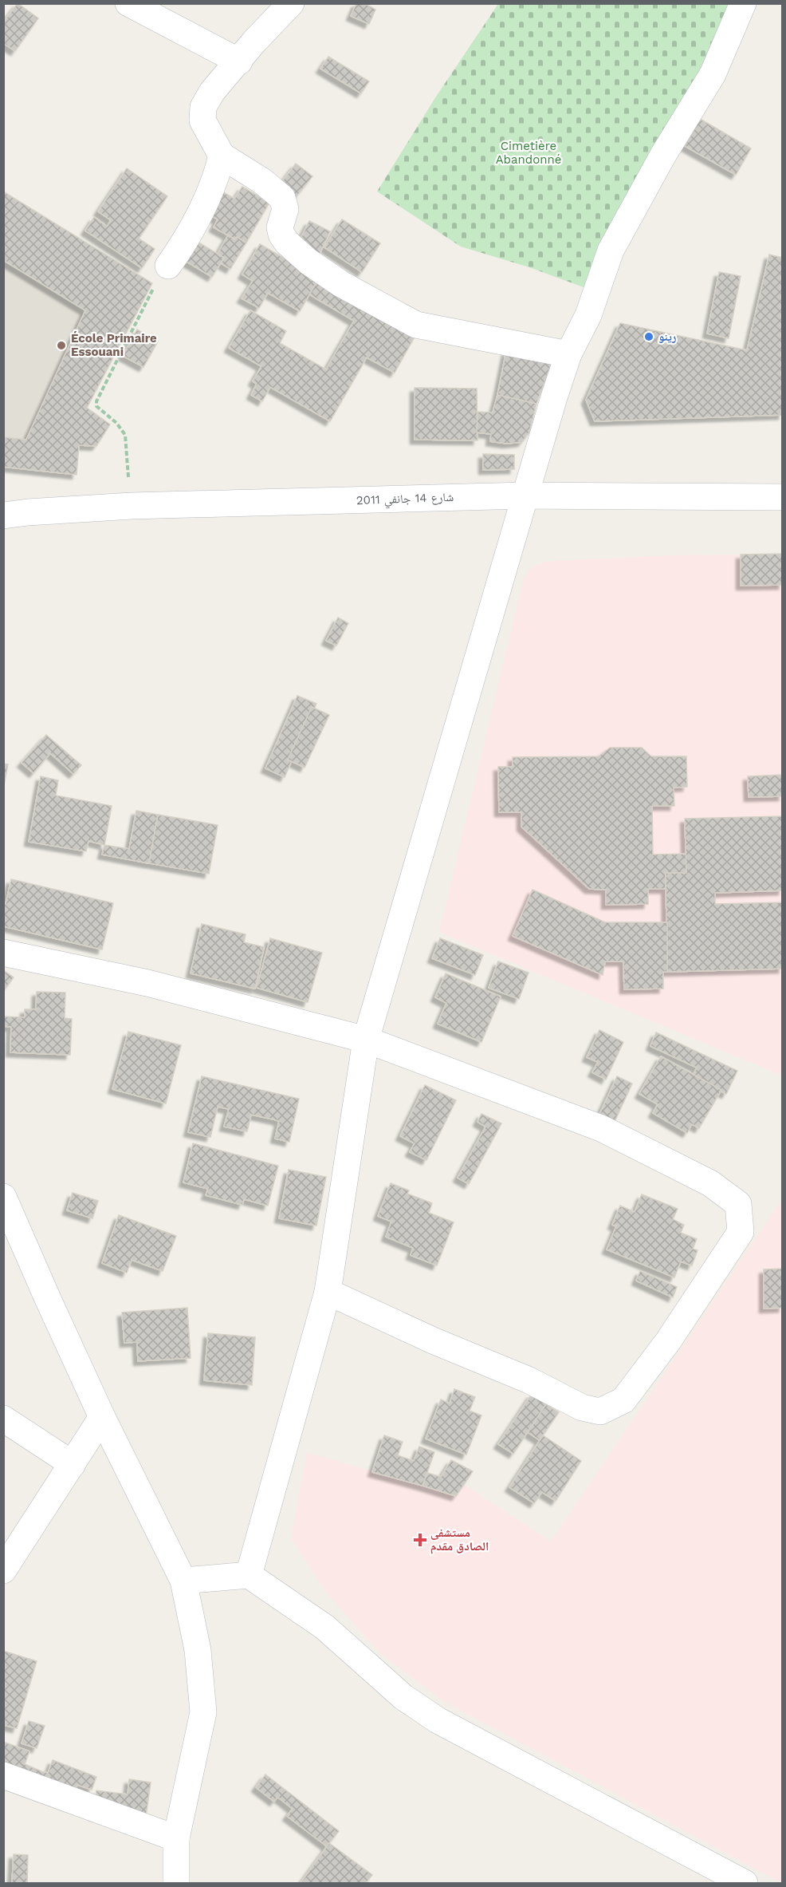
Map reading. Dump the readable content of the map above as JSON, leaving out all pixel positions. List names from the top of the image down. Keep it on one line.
{"streets":{"street":["شارع 14 جانفي 2011"]},"parks":["Cimetière Abandonné"],"places":{"other":["رينو","École Primaire Essouani"],"health":["مستشفى الصادق مقدم"]}}
